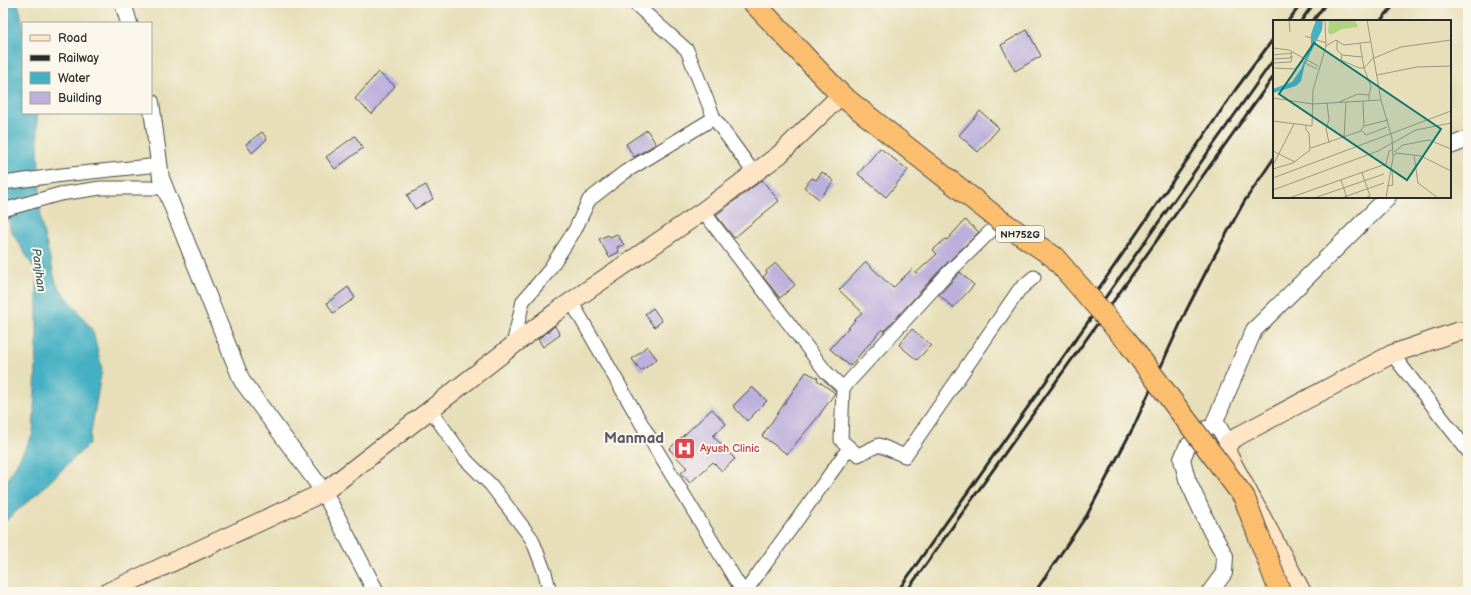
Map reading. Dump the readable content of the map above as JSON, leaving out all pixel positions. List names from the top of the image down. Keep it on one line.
{"streets":{"highway":["NH752G"]},"districts":["Manmad"],"water":["Panjhan"],"places":{"hospital":["Ayush Clinic"]},"legend":["Road","Railway","Water","Building"]}
